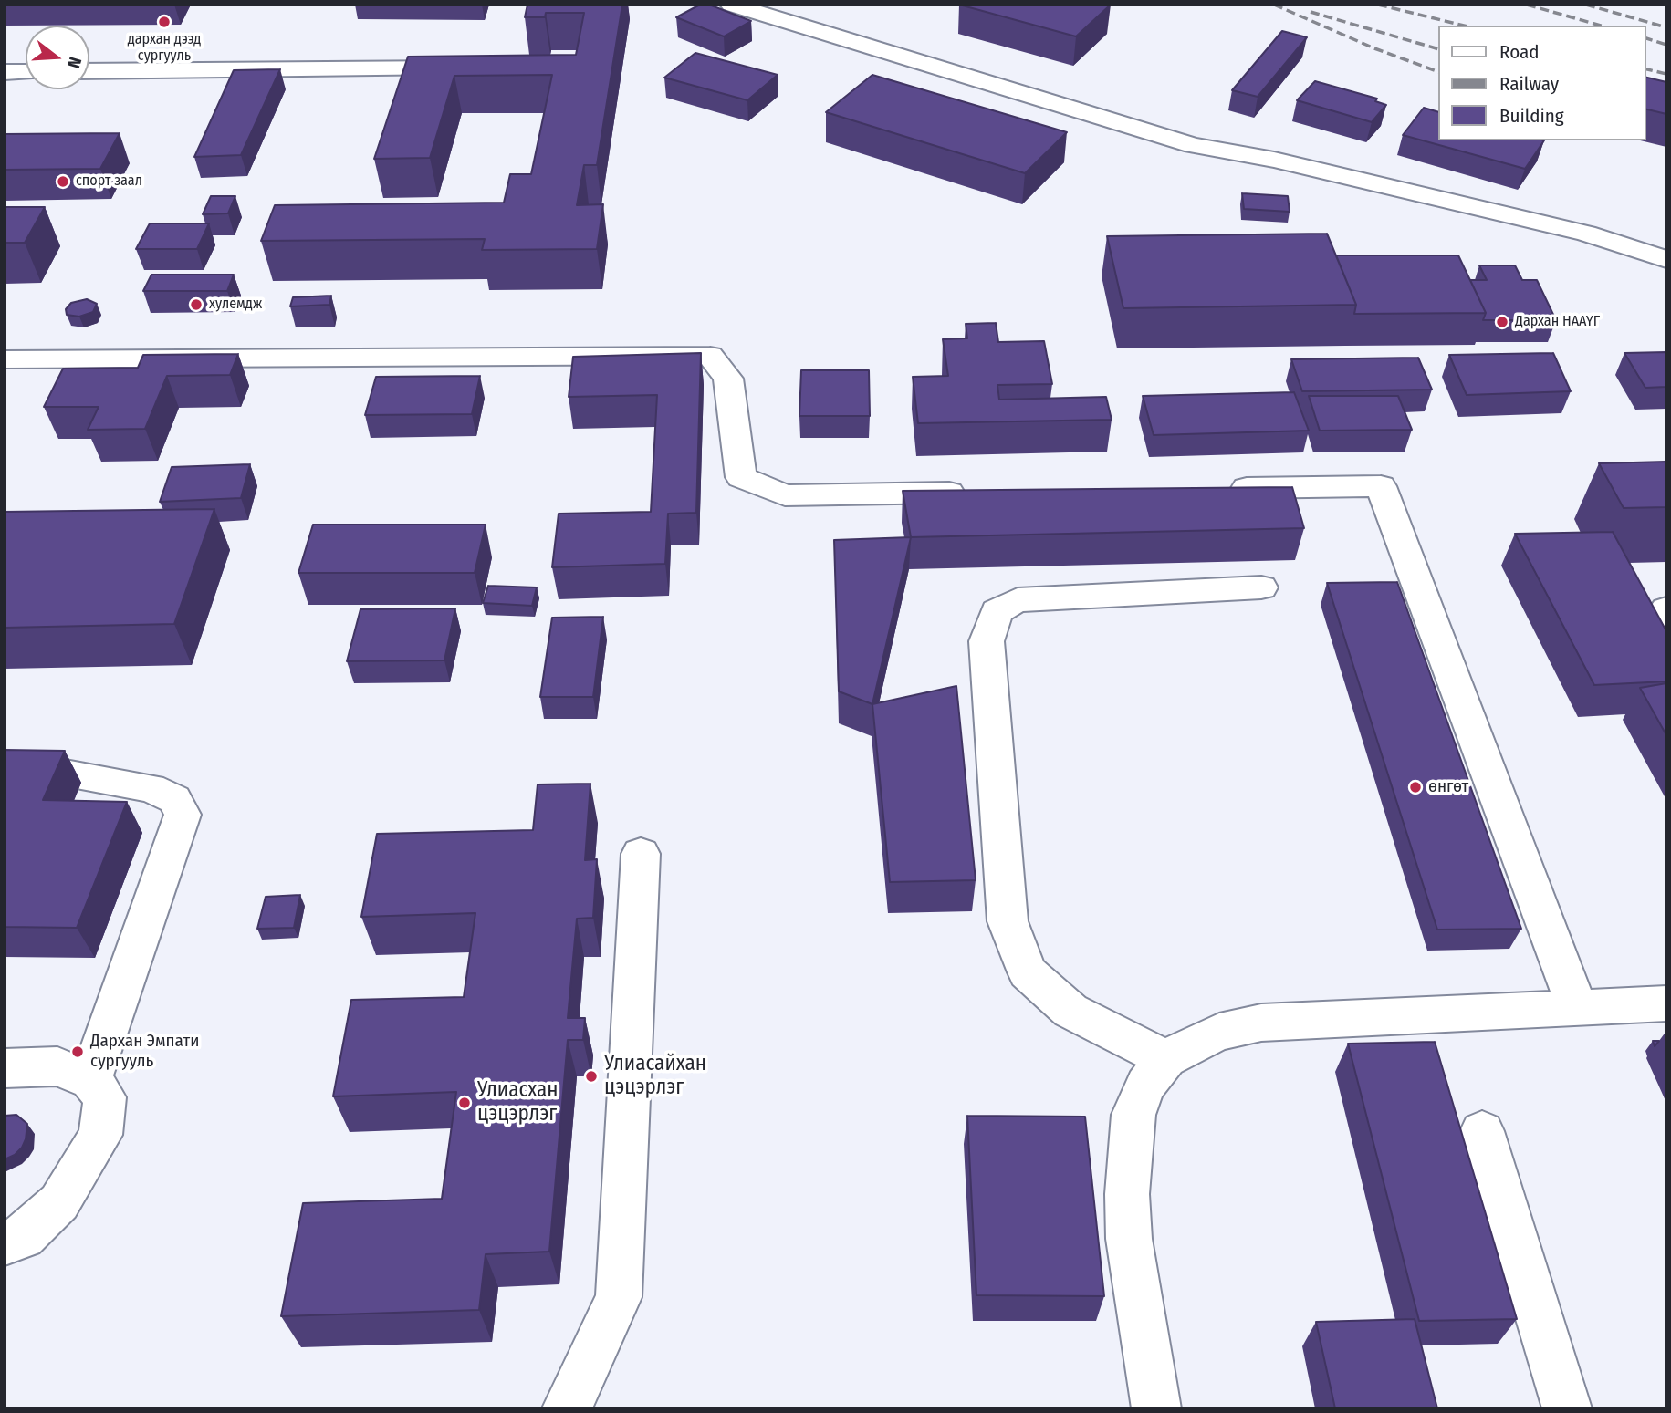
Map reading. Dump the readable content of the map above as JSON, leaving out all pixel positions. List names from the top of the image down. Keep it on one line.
{"places":["дархан дээд сургууль","спорт заал","хулемдж","Дархан НААҮГ","өнгөт","Дархан Эмпати сургууль","Улиасайхан цэцэрлэг","Улиасхан цэцэрлэг"],"legend":["Road","Railway","Building"],"north":"right"}
